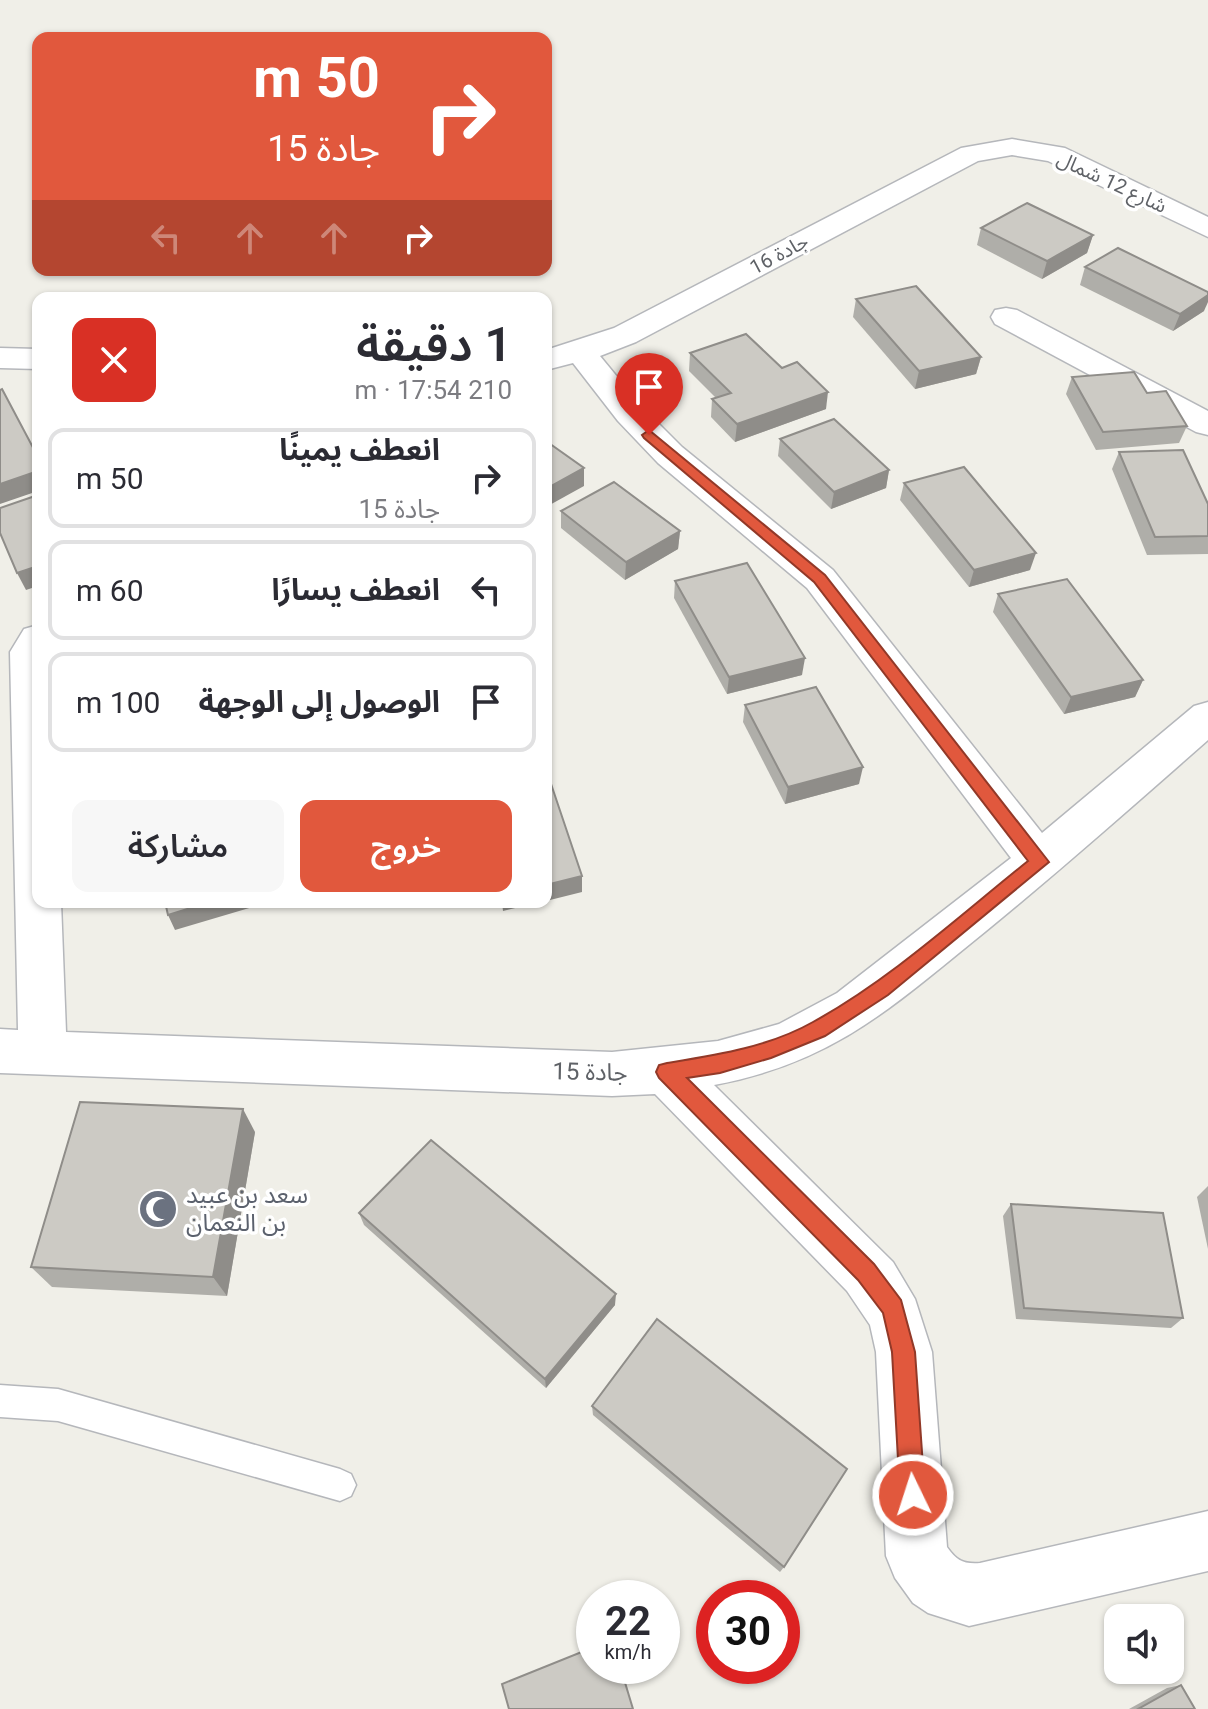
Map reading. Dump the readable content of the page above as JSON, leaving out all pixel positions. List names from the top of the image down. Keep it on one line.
{"streets":{"street":["شارع 12 شمال","جادة 16","جادة 15"]},"crossings":[["شارع 12 شمال","جادة 16"]],"places":{"mosque":["سعد بن عبيد بن النعمان"]},"page":{"turn":["50 m","جادة 15"],"heading":["1 دقيقة","210 m · 17:54"],"list":[{"name":"انعطف يمينًا","note":"جادة 15","value":"50 m"},{"name":"انعطف يسارًا","value":"60 m"},{"name":"الوصول إلى الوجهة","value":"100 m"}],"buttons":["خروج","مشاركة"],"speed":"22 km/h","limit":"30"}}
